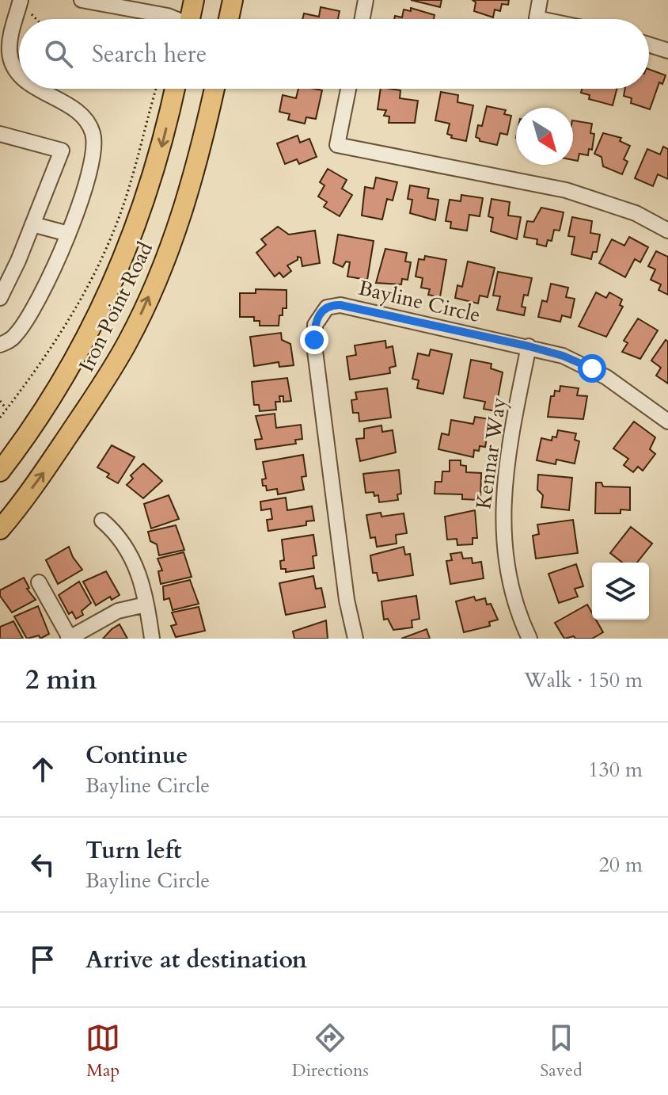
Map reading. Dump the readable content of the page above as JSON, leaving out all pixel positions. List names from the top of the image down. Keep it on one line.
{"streets":{"main road":["Iron Point Road"],"street":["Bayline Circle","Kennar Way"]},"crossings":[["Bayline Circle","Kennar Way"]],"north":"bottom right","page":{"search":"Search here","heading":["2 min","Walk · 150 m"],"list":[["Continue","Bayline Circle","130 m"],["Turn left","Bayline Circle","20 m"],"Arrive at destination"],"nav":["Map","Directions","Saved"]}}
